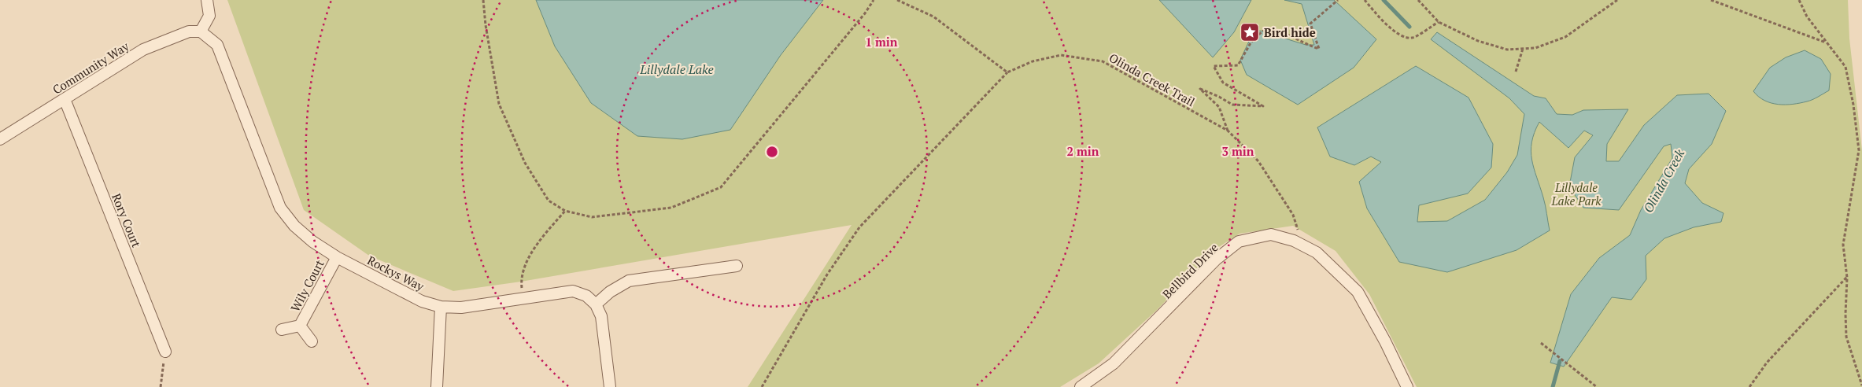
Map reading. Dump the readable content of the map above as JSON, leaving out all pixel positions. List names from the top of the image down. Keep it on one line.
{"streets":{"street":["Community Way","Rory Court","Bellbird Drive","Rockys Way","Wily Court"],"path":["Olinda Creek Trail"]},"crossings":[["Community Way","Rory Court"],["Community Way","Rockys Way"],["Rockys Way","Wily Court"]],"water":["Lillydale Lake","Olinda Creek"],"parks":["Lillydale Lake Park"],"places":{"place":["Bird hide"]},"rings":["1 min","2 min","3 min"]}
